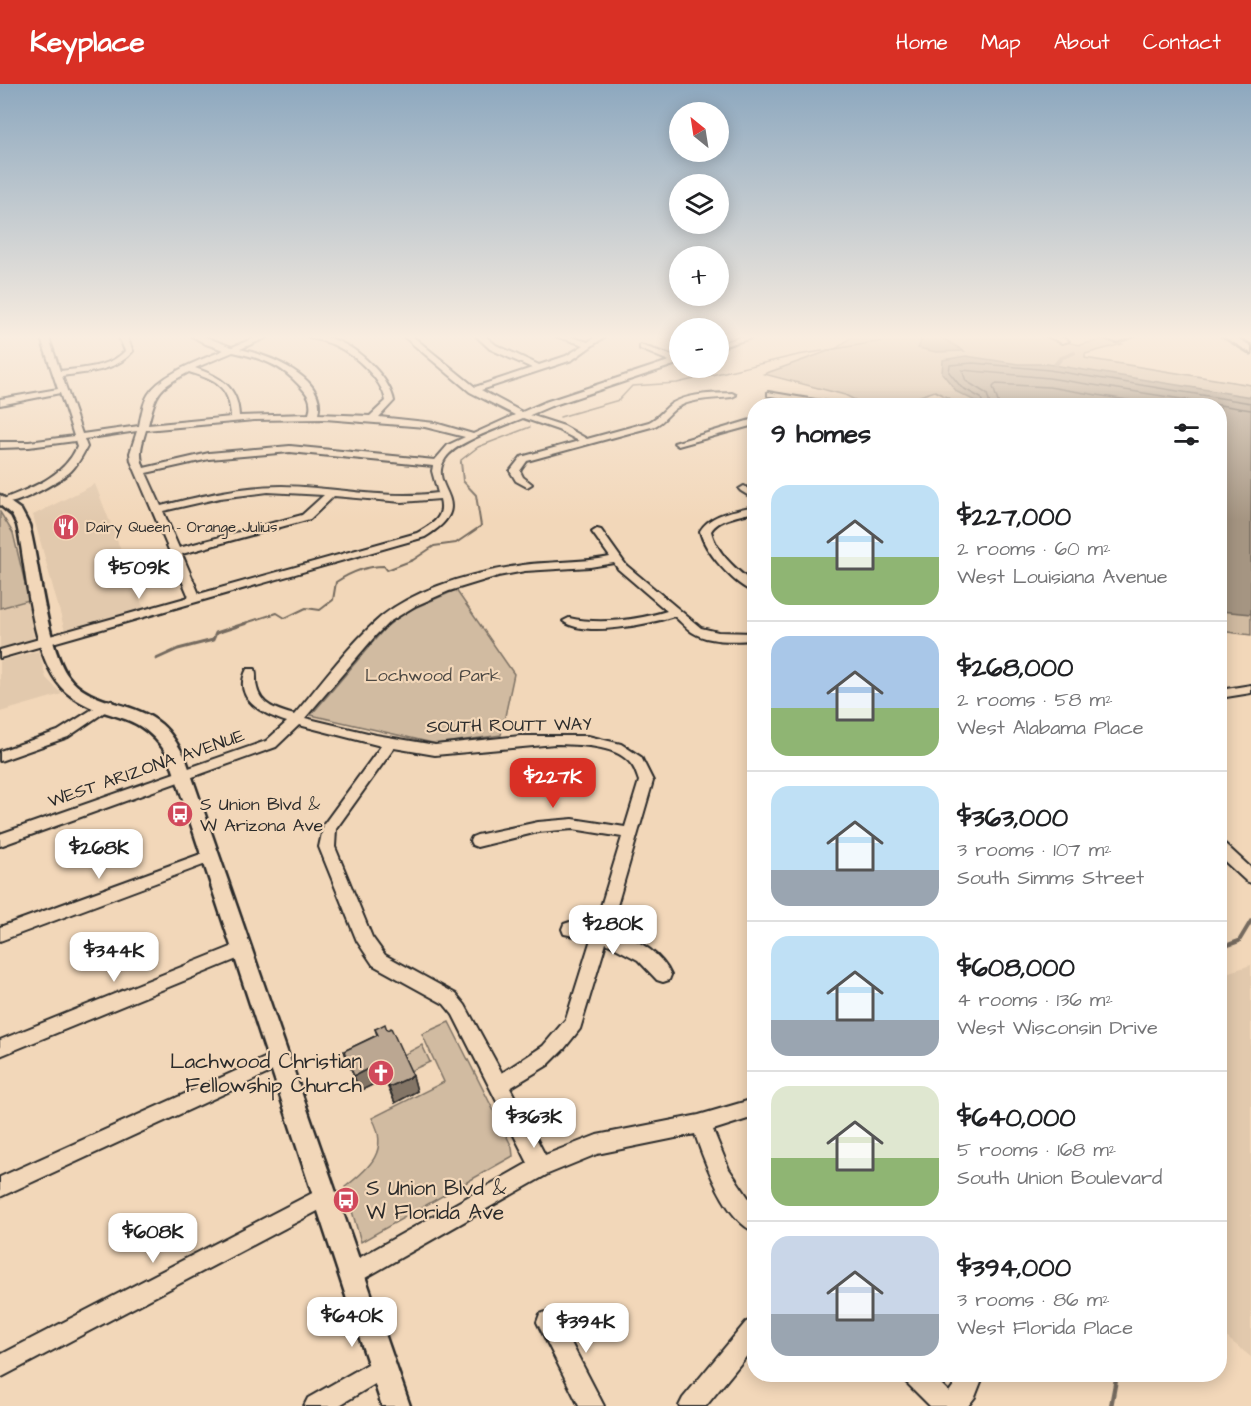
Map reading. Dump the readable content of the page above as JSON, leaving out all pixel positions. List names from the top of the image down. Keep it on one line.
{"streets":{"street":["SOUTH ROUTT WAY","WEST ARIZONA AVENUE"]},"crossings":[["SOUTH ROUTT WAY","WEST ARIZONA AVENUE"]],"parks":["Lochwood Park"],"places":{"restaurant":["Dairy Queen - Orange Julius"],"bus stop":["S Union Blvd & W Arizona Ave","S Union Blvd & W Florida Ave"],"church":["Lachwood Christian Fellowship Church"]},"north":"top left","page":{"header":"Keyplace","nav":["Home","Map","About","Contact"],"map_buttons":["+","−"],"heading":"9 homes","list":[{"name":"$227,000","note":"2 rooms · 60 m² · West Louisiana Avenue"},{"name":"$268,000","note":"2 rooms · 58 m² · West Alabama Place"},{"name":"$363,000","note":"3 rooms · 107 m² · South Simms Street"},{"name":"$608,000","note":"4 rooms · 136 m² · West Wisconsin Drive"},{"name":"$640,000","note":"5 rooms · 168 m² · South Union Boulevard"},{"name":"$394,000","note":"3 rooms · 86 m² · West Florida Place"}],"price":["$509K","$227K","$268K","$280K","$344K","$363K","$608K","$640K","$394K"]}}
